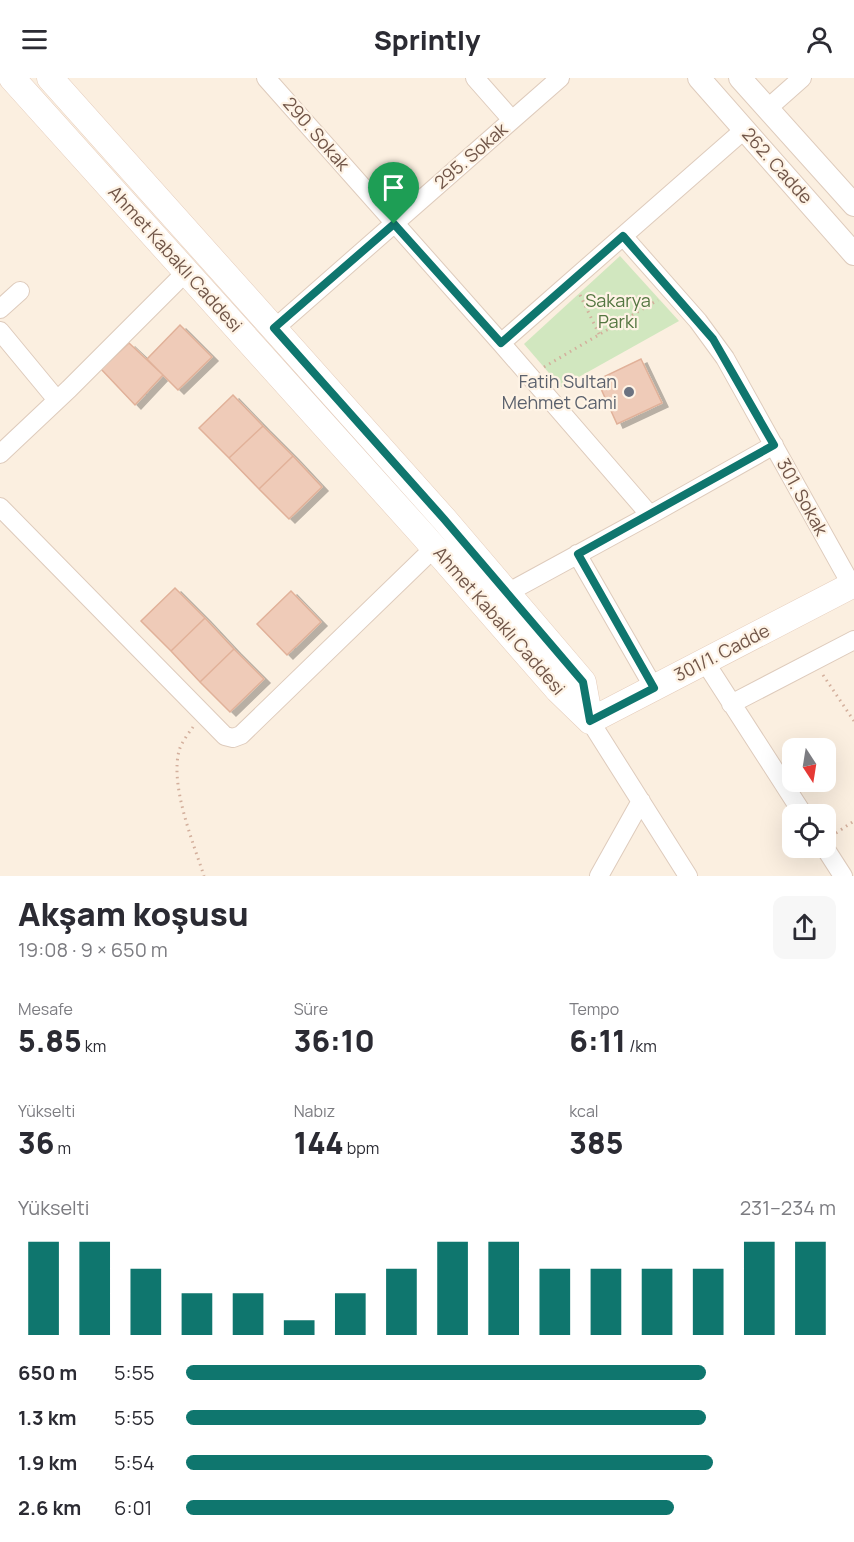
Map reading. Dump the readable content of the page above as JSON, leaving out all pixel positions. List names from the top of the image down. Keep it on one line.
{"streets":{"main road":["Ahmet Kabaklı Caddesi","301/1. Cadde"],"street":["290. Sokak","295. Sokak","262. Cadde","301. Sokak"]},"crossings":[["290. Sokak","295. Sokak"],["295. Sokak","Ahmet Kabaklı Caddesi"],["Ahmet Kabaklı Caddesi","301/1. Cadde"],["301. Sokak","301/1. Cadde"]],"parks":["Sakarya Parkı"],"places":["Fatih Sultan Mehmet Cami"],"north":"bottom","page":{"header":"Sprintly","heading":["Akşam koşusu","19:08 · 9 × 650 m"],"stats":[["Mesafe","5.85 km"],["Süre","36:10"],["Tempo","6:11 /km"],["Yükselti","36 m"],["Nabız","144 bpm"],["kcal","385"]],"chart":["Yükselti","231–234 m"],"list":[{"name":"650 m","note":"5:55"},{"name":"1.3 km","note":"5:55"},{"name":"1.9 km","note":"5:54"},{"name":"2.6 km","note":"6:01"}]}}
